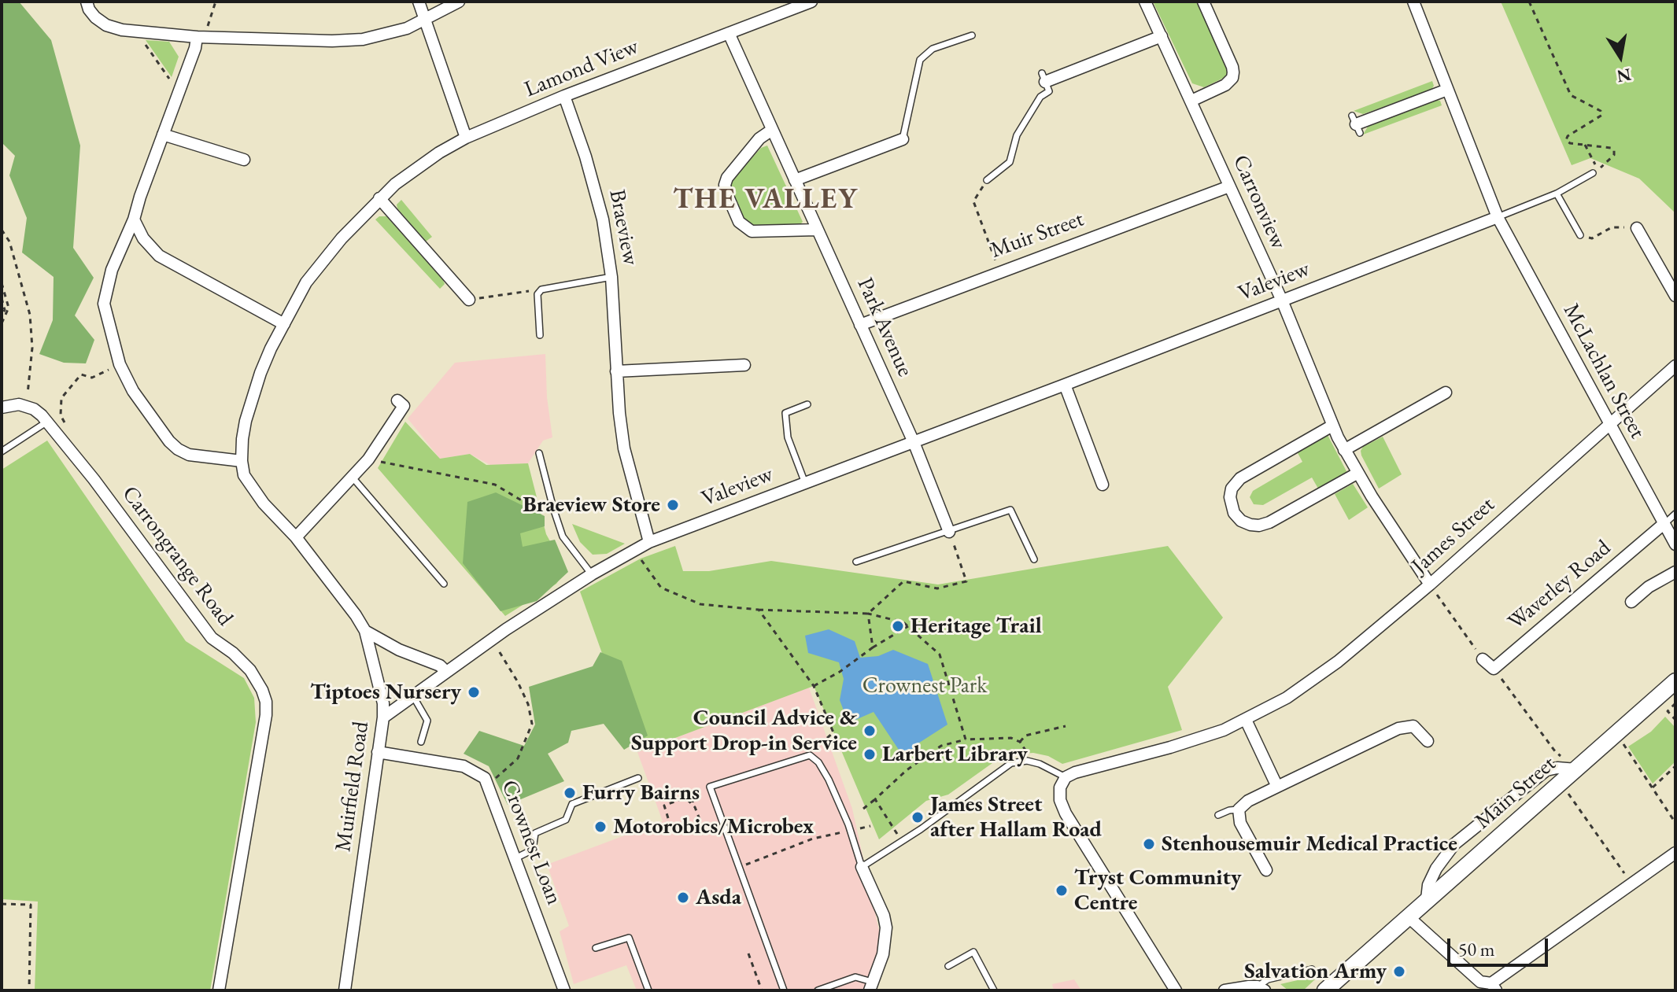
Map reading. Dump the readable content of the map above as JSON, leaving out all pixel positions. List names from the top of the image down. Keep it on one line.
{"streets":{"main road":["Main Street"],"street":["Lamond View","Carronview","Braeview","Muir Street","Valeview","Park Avenue","McLachlan Street","James Street","Carrongrange Road","Waverley Road","Muirfield Road","Crownest Loan"]},"crossings":[["Lamond View","Braeview"],["Lamond View","Park Avenue"],["Lamond View","Muirfield Road"],["Carronview","Muir Street"],["Carronview","Valeview"],["Carronview","James Street"],["Braeview","Valeview"],["Muir Street","Park Avenue"],["Valeview","Park Avenue"],["Valeview","McLachlan Street"],["Valeview","Muirfield Road"],["McLachlan Street","James Street"],["McLachlan Street","Waverley Road"],["Muirfield Road","Crownest Loan"]],"districts":["THE VALLEY"],"parks":["Crownest Park"],"places":["Braeview Store","Heritage Trail","Tiptoes Nursery","Council Advice & Support Drop-in Service","Larbert Library","Furry Bairns","James Street after Hallam Road","Motorobics/Microbex","Stenhousemuir Medical Practice","Tryst Community Centre","Asda","Salvation Army"],"scale_bar":"50 m","north":"bottom"}
